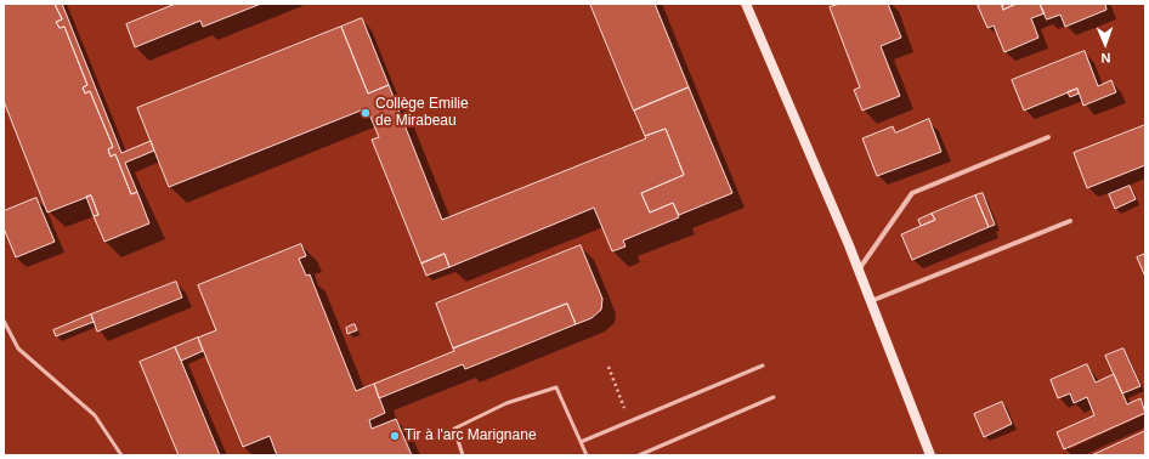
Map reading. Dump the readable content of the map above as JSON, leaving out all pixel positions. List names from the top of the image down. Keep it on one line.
{"places":["Collège Emilie de Mirabeau","Tir à l'arc Marignane"],"north":"bottom"}
